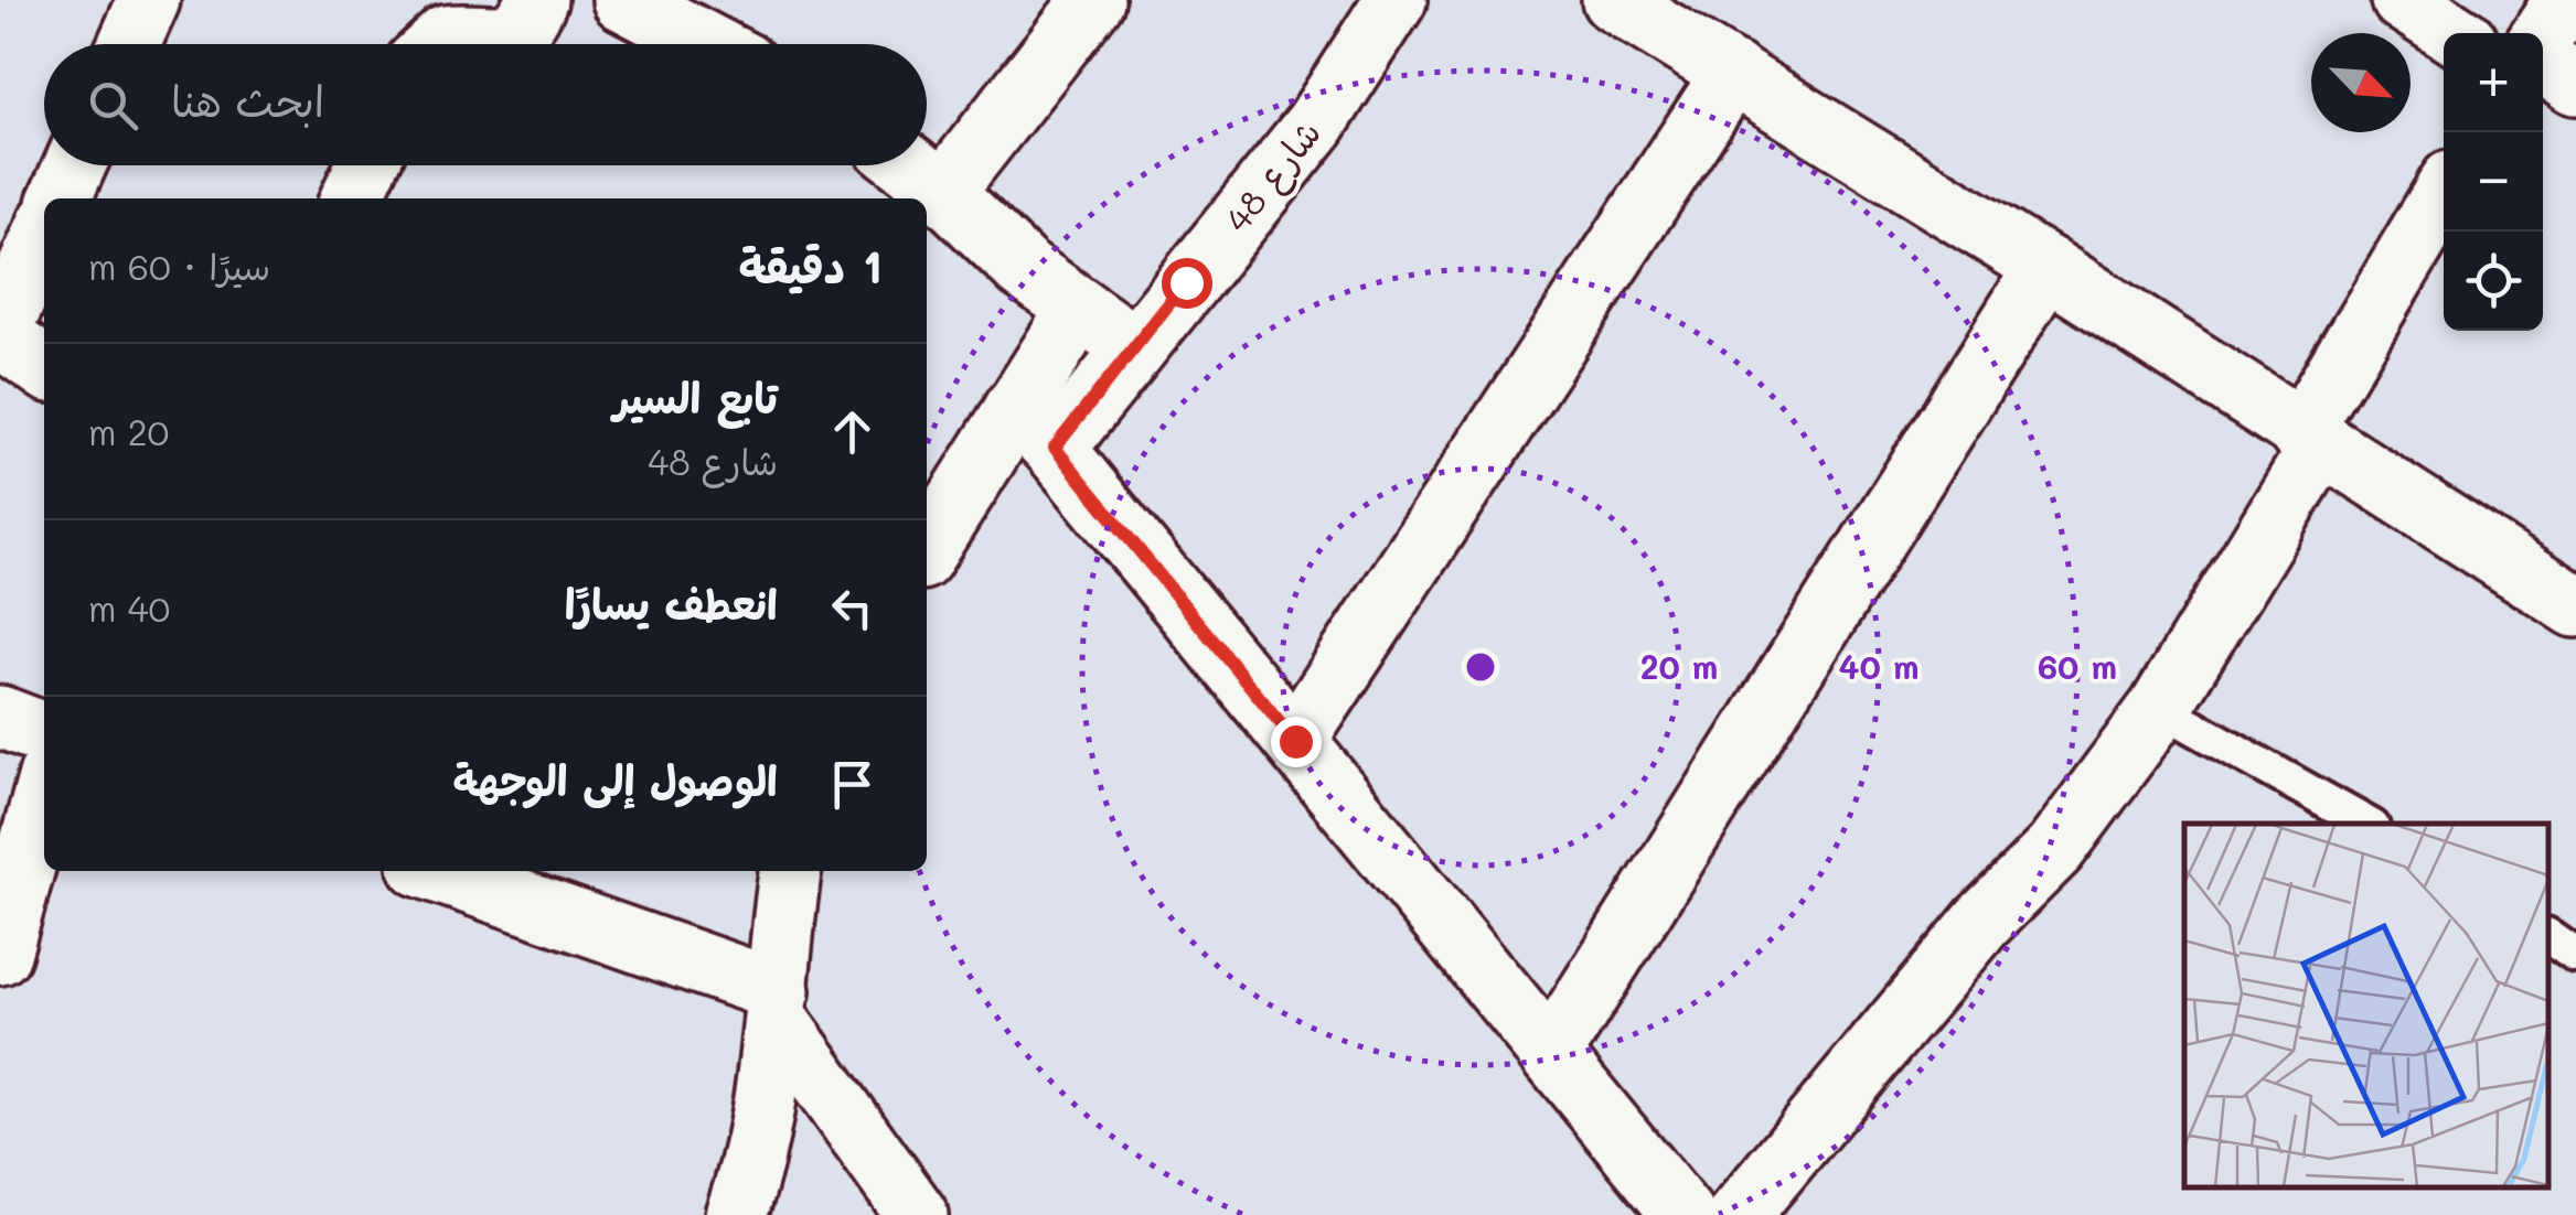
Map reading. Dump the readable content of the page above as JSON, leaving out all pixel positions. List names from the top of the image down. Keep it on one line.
{"streets":{"street":["شارع 48"]},"north":"bottom right","page":{"map_buttons":["+","−"],"search":"ابحث هنا","heading":["1 دقيقة","سيرًا · 60 m"],"list":[["تابع السير","شارع 48","20 m"],["انعطف يسارًا","40 m"],"الوصول إلى الوجهة"]},"rings":["20 m","40 m","60 m"]}
